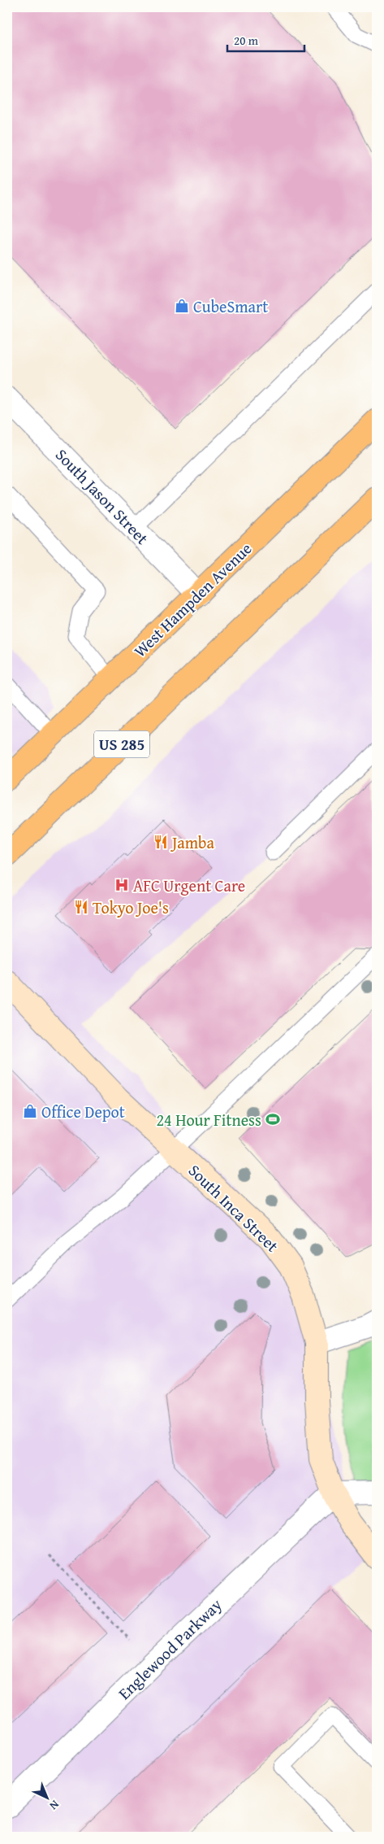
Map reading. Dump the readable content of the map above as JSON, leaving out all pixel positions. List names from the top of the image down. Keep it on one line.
{"streets":{"highway":["West Hampden Avenue","US 285"],"street":["South Jason Street","South Inca Street","Englewood Parkway"]},"crossings":[["South Jason Street","West Hampden Avenue"],["South Inca Street","Englewood Parkway"]],"places":{"shop":["CubeSmart","Office Depot"],"restaurant":["Jamba","Tokyo Joe's"],"hospital":["AFC Urgent Care"],"sports":["24 Hour Fitness"]},"scale_bar":"20 m","north":"bottom right"}
